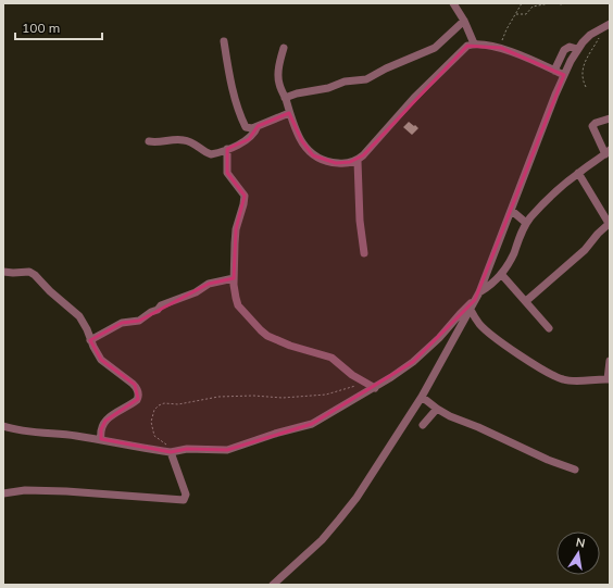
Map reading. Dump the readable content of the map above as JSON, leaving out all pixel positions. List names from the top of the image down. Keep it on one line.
{"scale_bar":"100 m","north":"top"}
